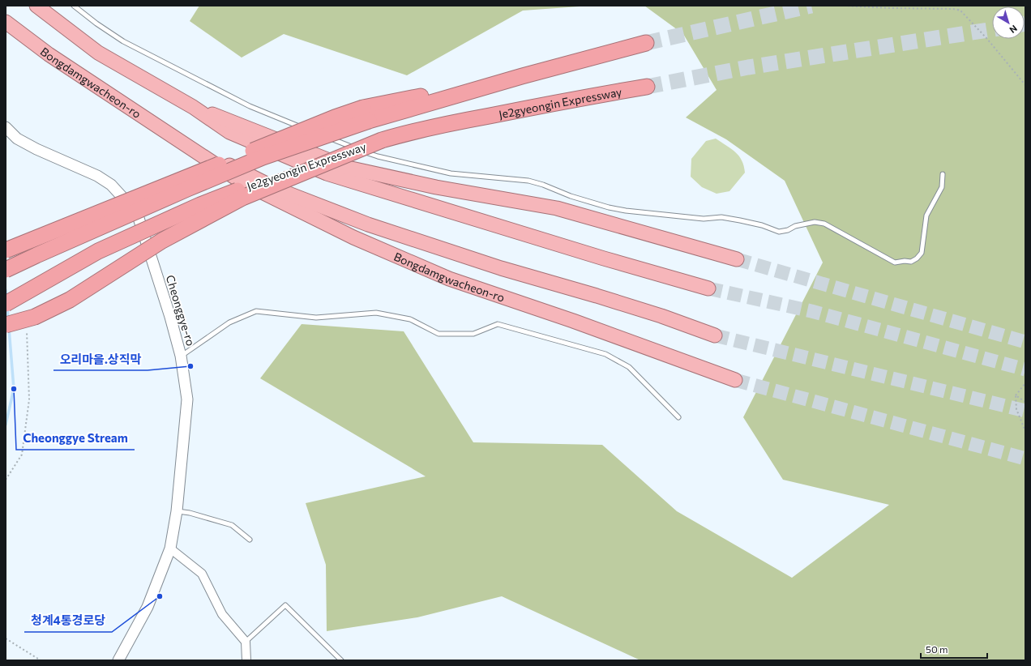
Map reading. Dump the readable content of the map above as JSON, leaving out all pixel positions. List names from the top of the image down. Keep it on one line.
{"streets":{"highway":["Bongdamgwacheon-ro","Je2gyeongin Expressway"],"street":["Cheonggye-ro"]},"places":["오리마을.상직막","Cheonggye Stream","청계4통경로당"],"scale_bar":"50 m","north":"bottom right"}
